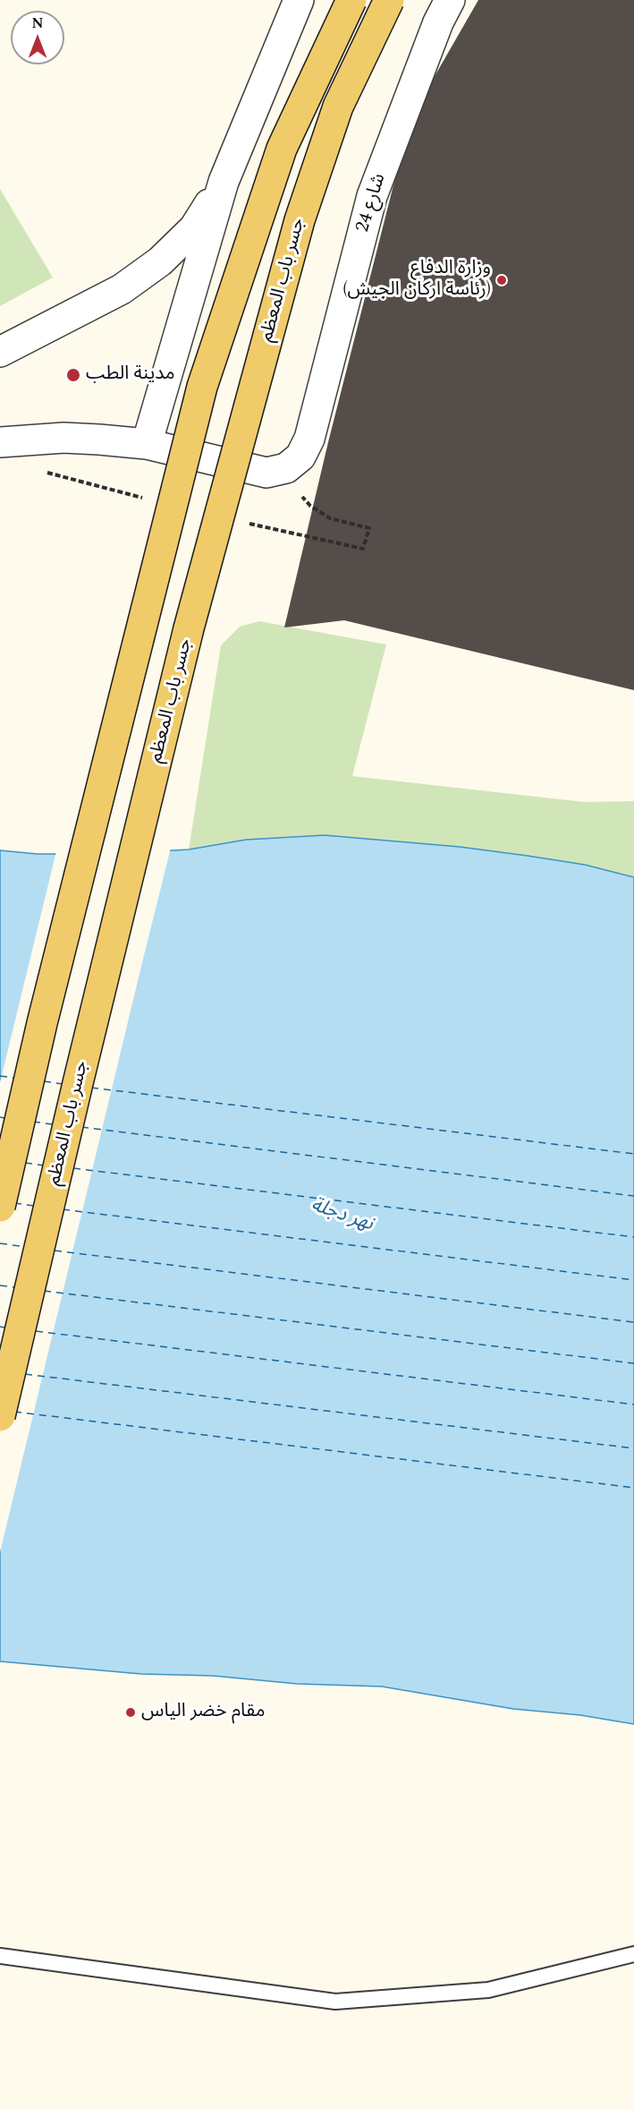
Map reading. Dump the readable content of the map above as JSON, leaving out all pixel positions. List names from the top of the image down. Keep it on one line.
{"streets":{"main road":["جسر باب المعظم"],"street":["شارع 24"]},"water":["نهر دجلة"],"places":["وزارة الدفاع (رئاسة اركان الجيش)","مدينة الطب","مقام خضر الياس"],"north":"top"}
